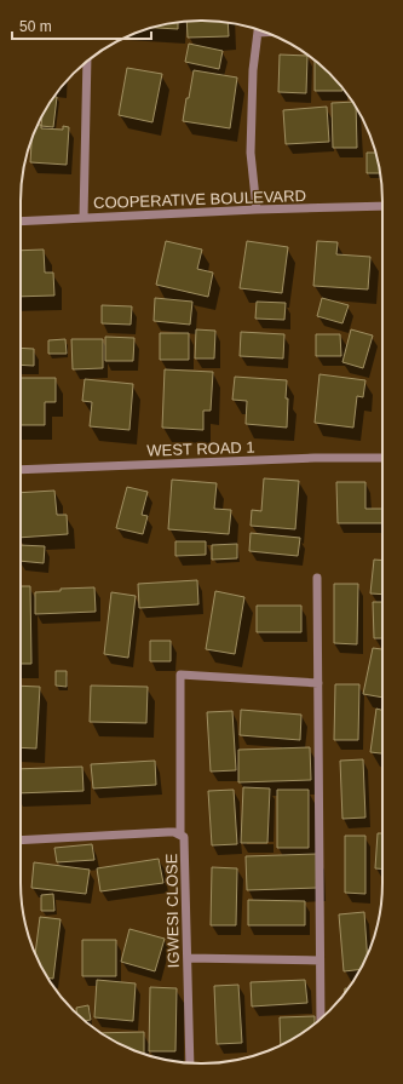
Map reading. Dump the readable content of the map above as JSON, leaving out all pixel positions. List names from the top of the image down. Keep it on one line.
{"streets":{"street":["COOPERATIVE BOULEVARD","WEST ROAD 1","IGWESI CLOSE"]},"scale_bar":"50 m"}
